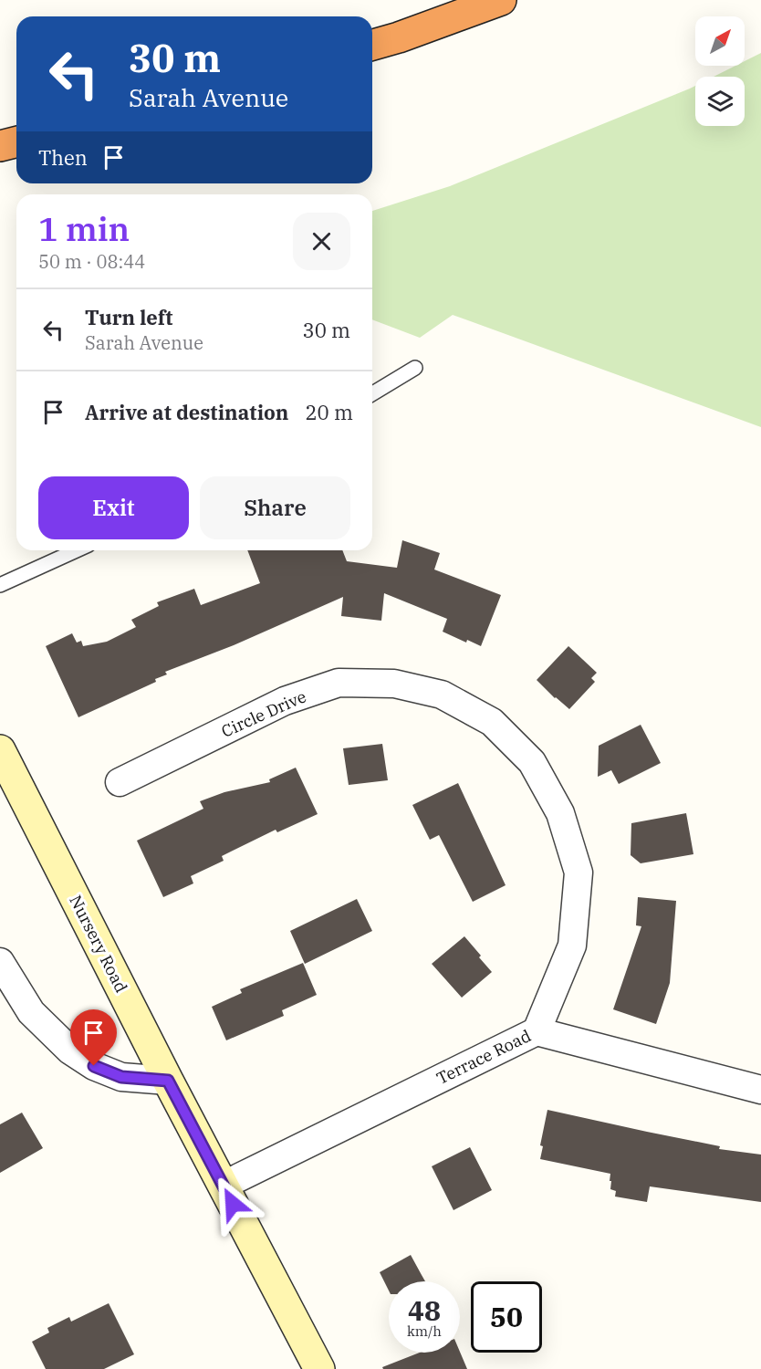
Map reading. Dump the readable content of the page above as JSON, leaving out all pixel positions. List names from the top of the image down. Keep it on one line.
{"streets":{"main road":["Nursery Road"],"street":["Circle Drive","Terrace Road"]},"crossings":[["Circle Drive","Terrace Road"],["Nursery Road","Terrace Road"]],"north":"top right","page":{"turn":["30 m","Sarah Avenue"],"then":"Then","heading":["1 min","50 m · 08:44"],"list":[{"name":"Turn left","note":"Sarah Avenue","value":"30 m"},{"name":"Arrive at destination","value":"20 m"}],"buttons":["Exit","Share"],"speed":"48 km/h","limit":"50"}}
